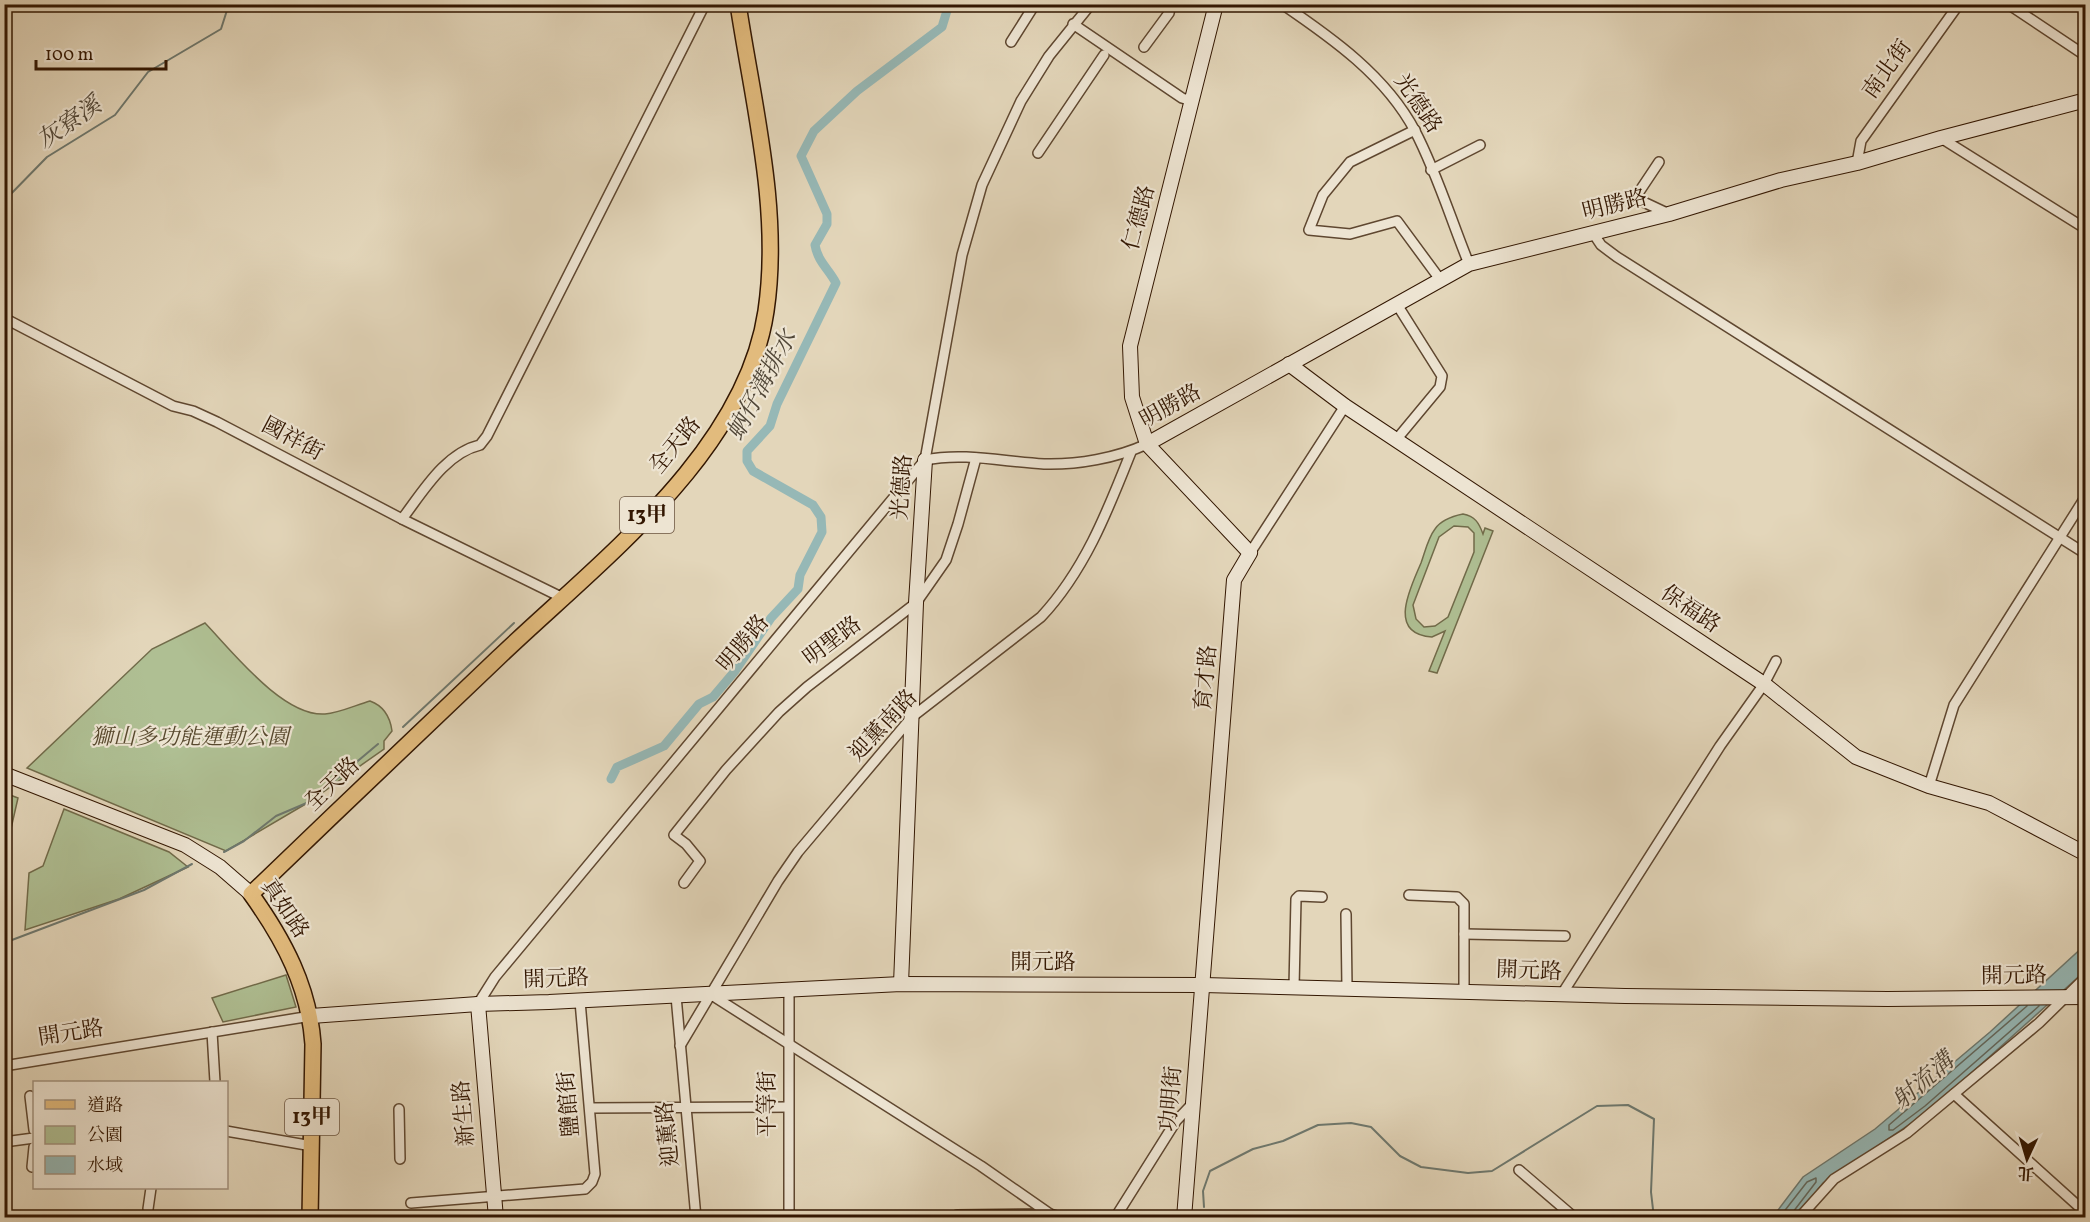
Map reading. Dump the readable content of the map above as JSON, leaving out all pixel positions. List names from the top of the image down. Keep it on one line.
{"streets":{"main road":["全天路","13甲","真如路"],"street":["南北街","光德路","明勝路","仁德路","國祥街","保福路","明聖路","育才路","迎薰南路","開元路","功明街","鹽館街","平等街","新生路","迎薰路"]},"crossings":[["南北街","明勝路"],["光德路","明勝路"],["光德路","明聖路"],["光德路","迎薰南路"],["光德路","開元路"],["明勝路","仁德路"],["明勝路","保福路"],["明勝路","明聖路"],["明勝路","迎薰南路"],["明勝路","開元路"],["明勝路","新生路"],["國祥街","全天路"],["全天路","真如路"],["保福路","育才路"],["育才路","開元路"],["育才路","功明街"],["迎薰南路","開元路"],["迎薰南路","迎薰路"],["真如路","開元路"],["開元路","功明街"],["開元路","鹽館街"],["開元路","平等街"],["開元路","新生路"],["開元路","迎薰路"],["鹽館街","新生路"]],"water":["灰寮溪","蚋仔溝排水","射流溝"],"parks":["獅山多功能運動公園"],"legend":["道路","公園","水域"],"scale_bar":"100 m","north":"bottom"}
